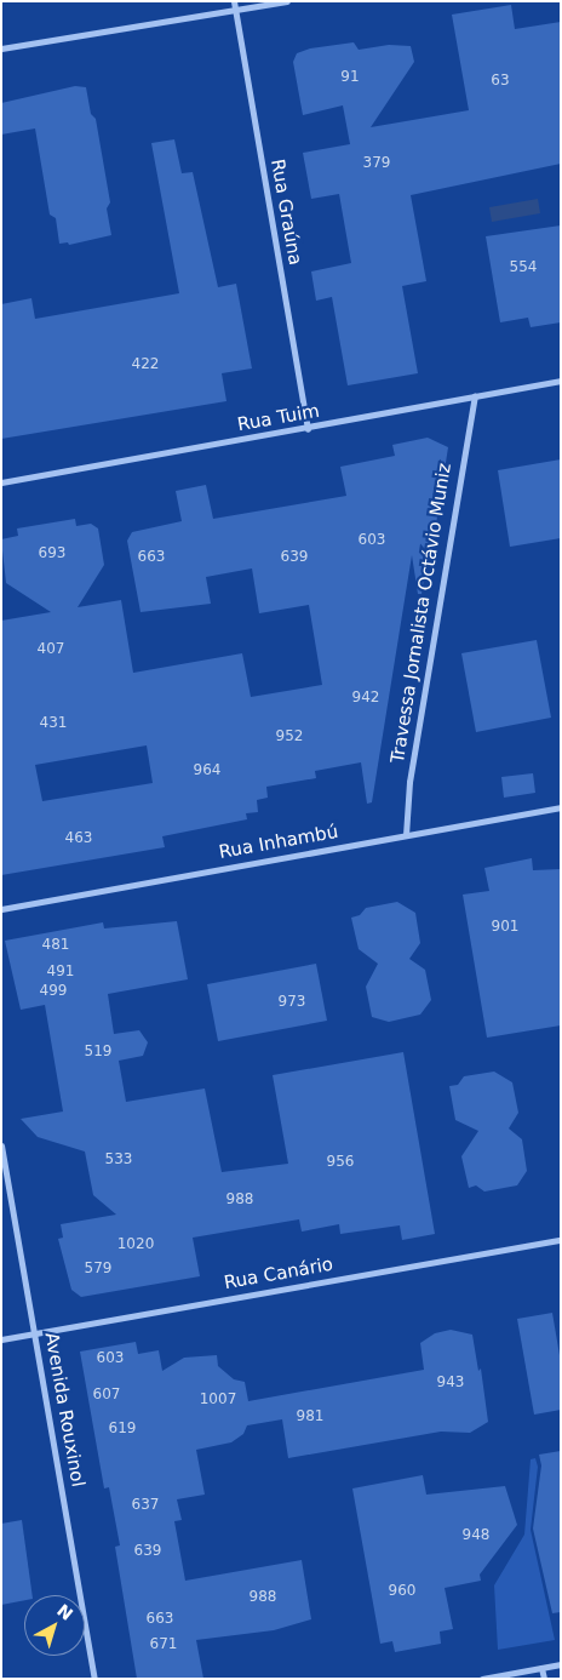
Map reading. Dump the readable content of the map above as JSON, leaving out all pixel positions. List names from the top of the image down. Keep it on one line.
{"streets":{"street":["Rua Graúna","Rua Tuim","Travessa Jornalista Octávio Muniz","Rua Inhambú","Rua Canário","Avenida Rouxinol"]},"crossings":[["Rua Graúna","Rua Tuim"],["Rua Tuim","Travessa Jornalista Octávio Muniz"],["Travessa Jornalista Octávio Muniz","Rua Inhambú"],["Rua Canário","Avenida Rouxinol"]],"house_numbers":["91","63","379","554","422","603","693","663","639","407","942","431","952","964","463","901","481","491","499","973","519","533","956","988","1020","579","603","943","607","1007","981","619","637","948","639","960","988","663","671"],"north":"top right"}
